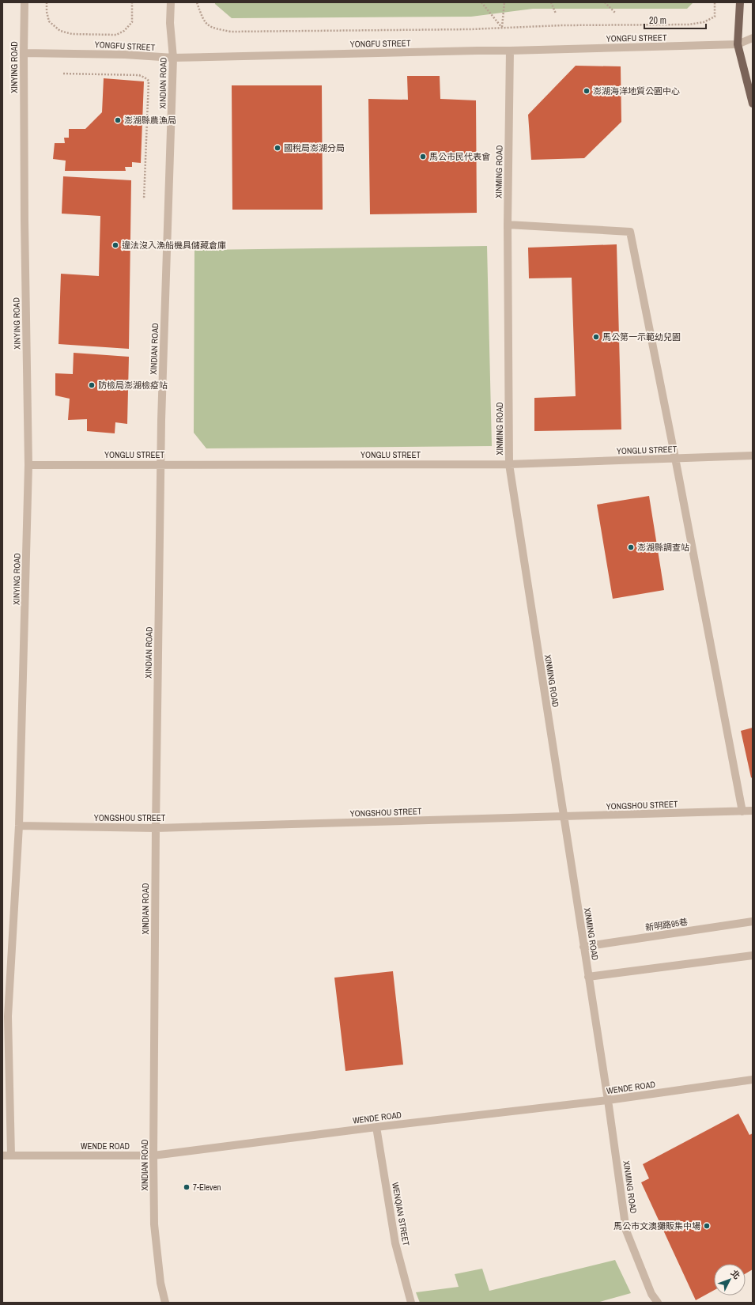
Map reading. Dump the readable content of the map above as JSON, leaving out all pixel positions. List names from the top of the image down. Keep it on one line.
{"streets":{"street":["YONGFU STREET","XINYING ROAD","XINDIAN ROAD","XINMING ROAD","YONGLU STREET","YONGSHOU STREET","新明路95巷","WENDE ROAD","WENQIAN STREET"]},"crossings":[["YONGFU STREET","XINYING ROAD"],["YONGFU STREET","XINDIAN ROAD"],["YONGFU STREET","XINMING ROAD"],["XINYING ROAD","YONGLU STREET"],["XINYING ROAD","YONGSHOU STREET"],["XINYING ROAD","WENDE ROAD"],["XINDIAN ROAD","YONGLU STREET"],["XINDIAN ROAD","YONGSHOU STREET"],["XINDIAN ROAD","WENDE ROAD"],["XINMING ROAD","YONGLU STREET"],["XINMING ROAD","YONGSHOU STREET"],["XINMING ROAD","新明路95巷"],["XINMING ROAD","WENDE ROAD"],["WENDE ROAD","WENQIAN STREET"]],"places":["澎湖海洋地質公園中心","澎湖縣農漁局","國稅局澎湖分局","馬公市民代表會","違法沒入漁船機具儲藏倉庫","馬公第一示範幼兒園","防檢局澎湖檢疫站","澎湖縣調查站","7-Eleven","馬公市文澳攤販集中場"],"scale_bar":"20 m","north":"top right"}
